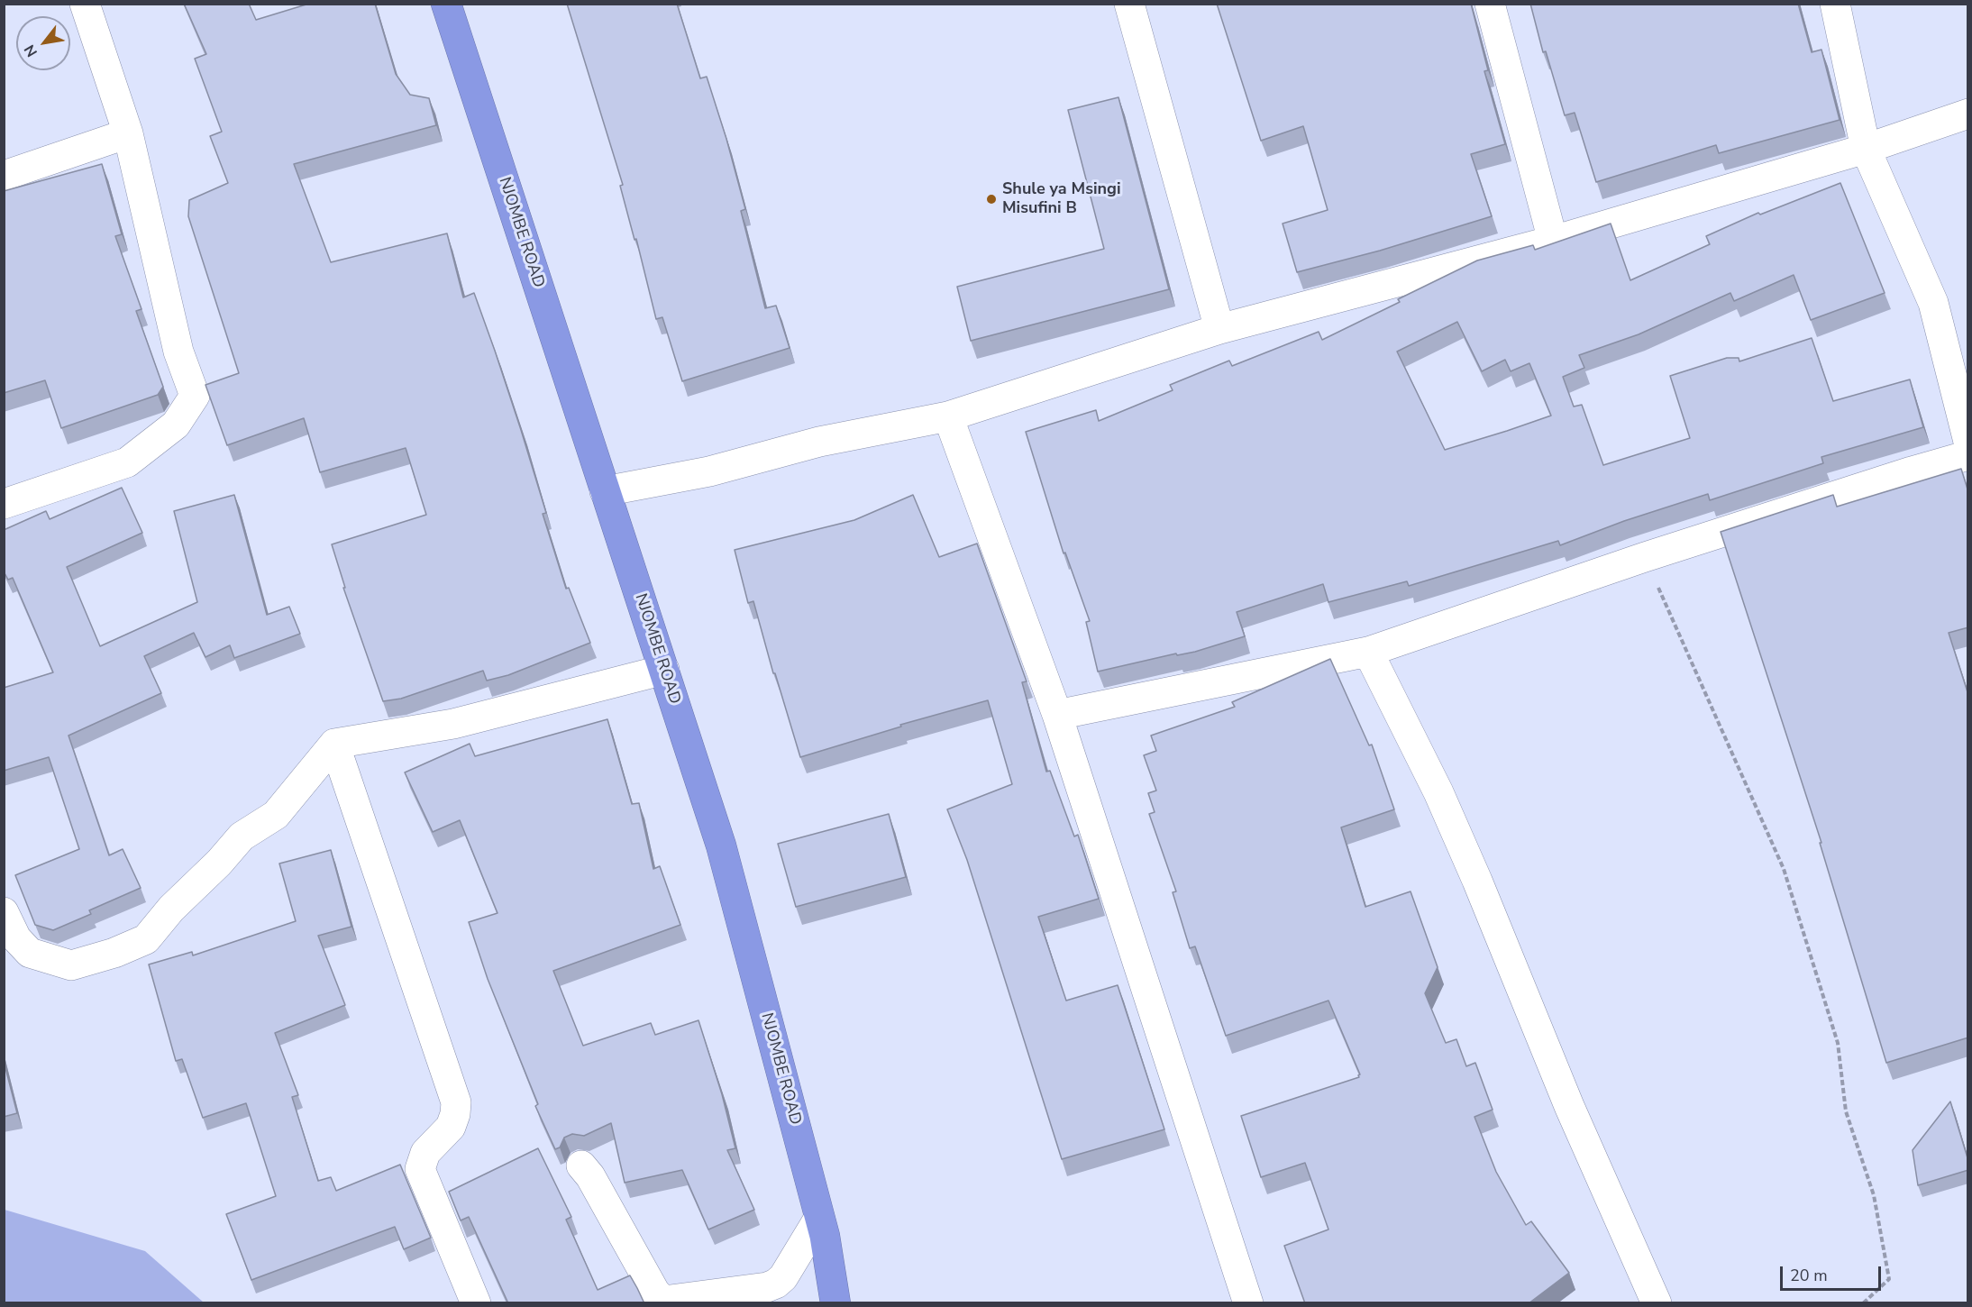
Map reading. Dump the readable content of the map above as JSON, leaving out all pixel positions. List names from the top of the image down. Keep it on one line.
{"streets":{"highway":["NJOMBE ROAD"]},"places":["Shule ya Msingi Misufini B"],"scale_bar":"20 m","north":"bottom left"}
